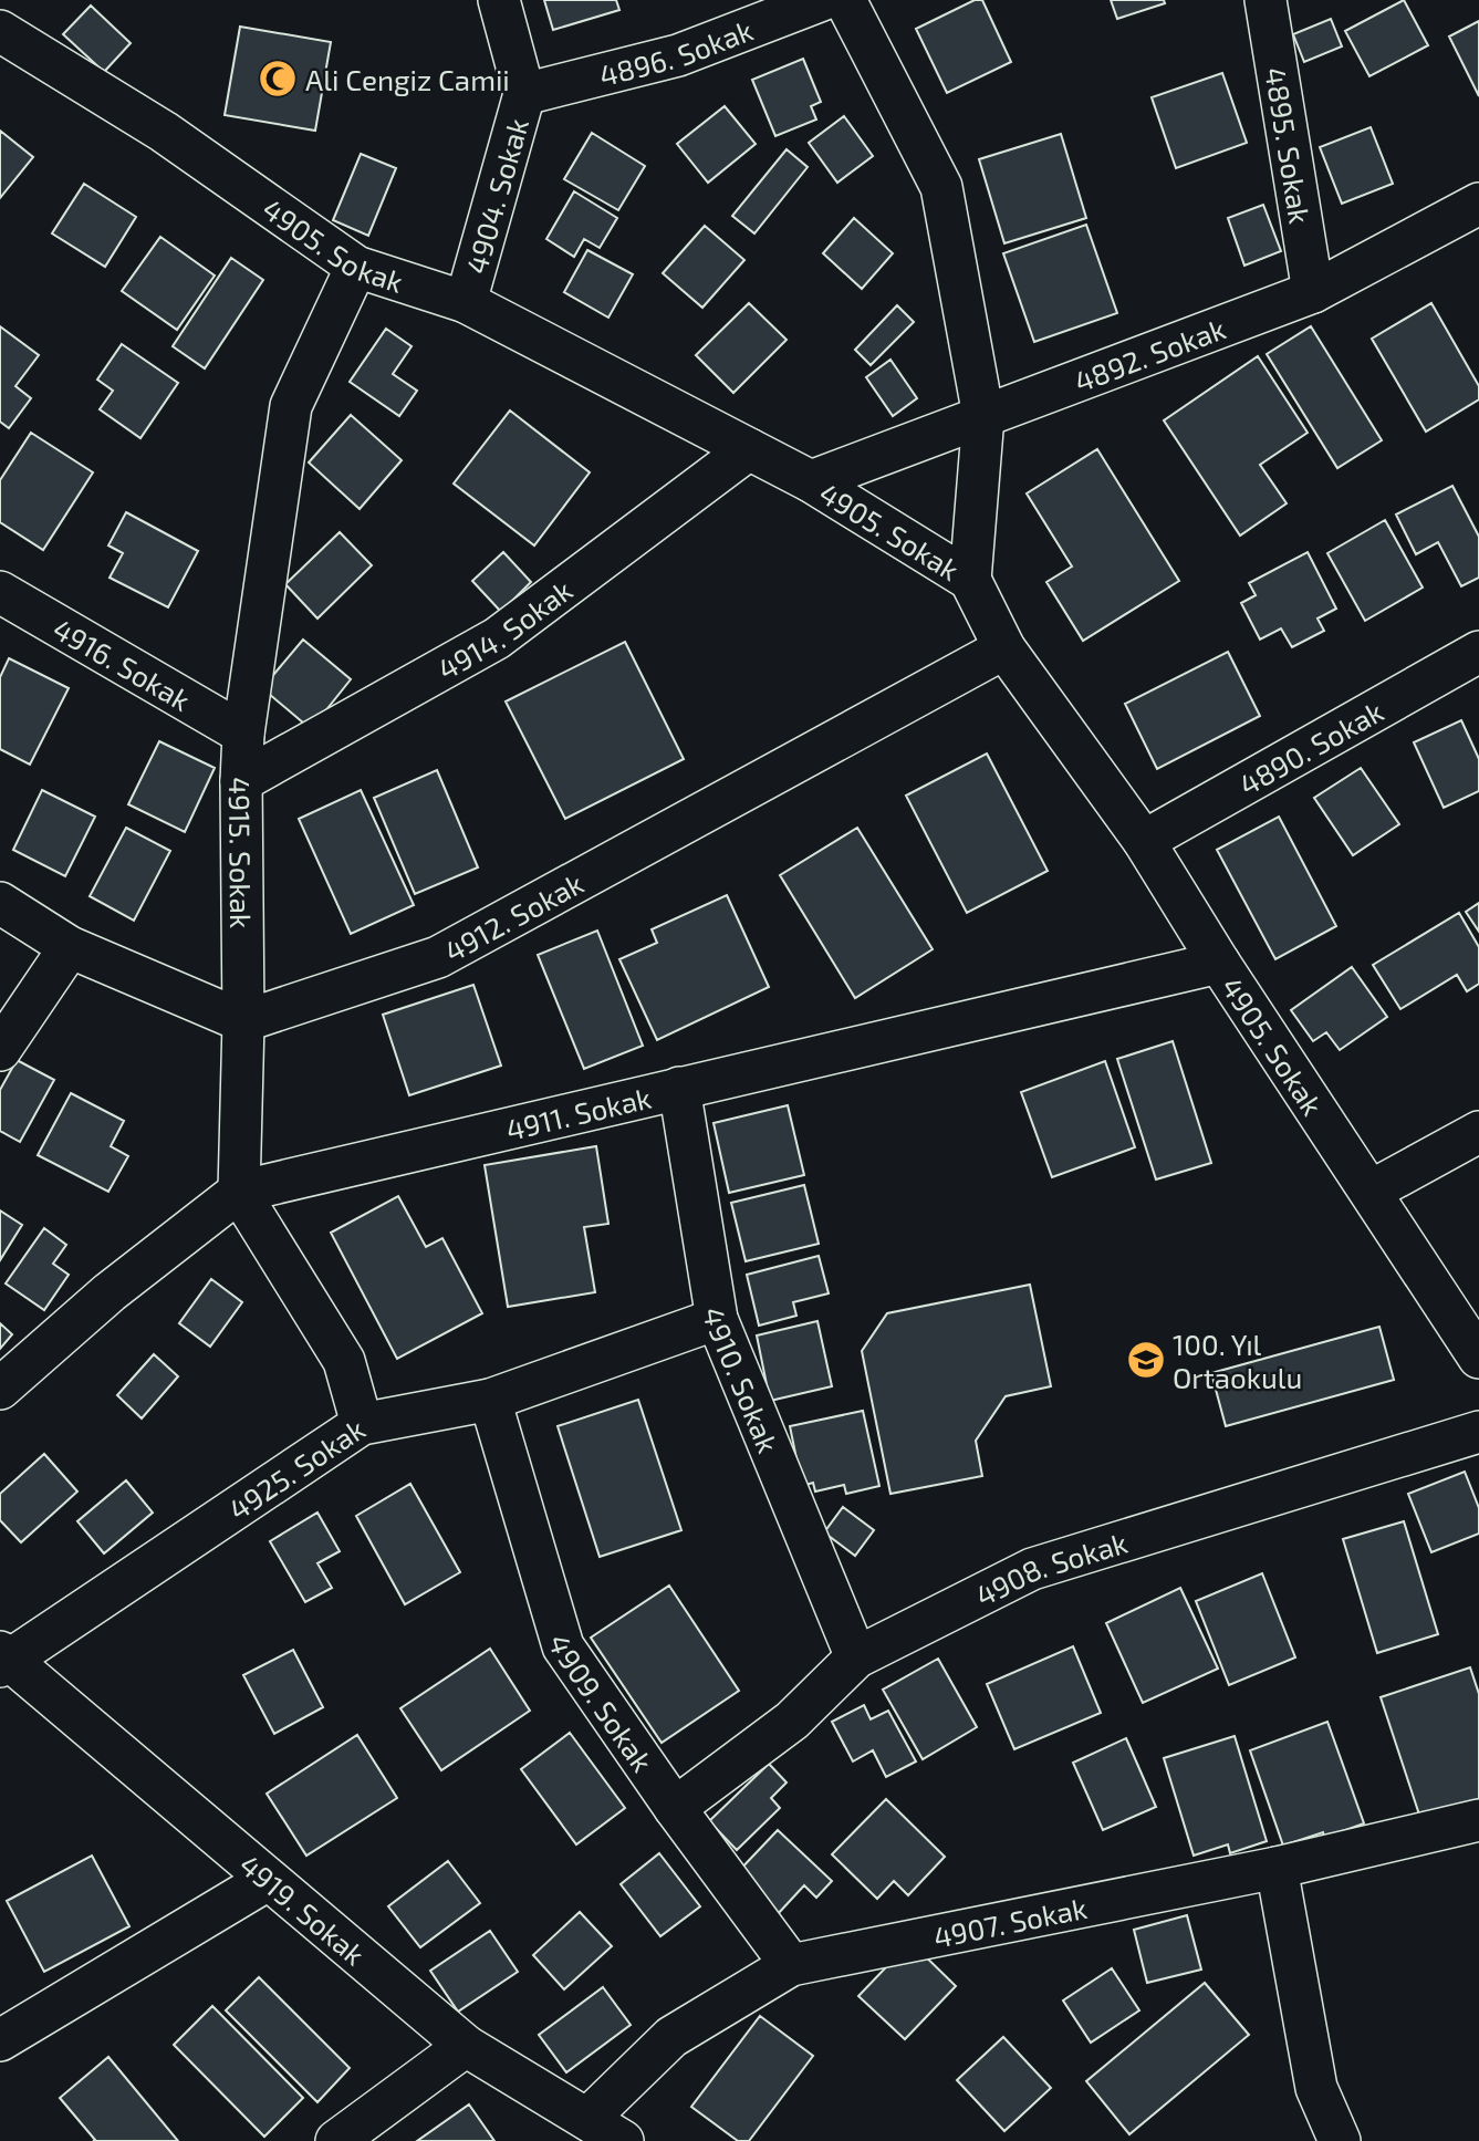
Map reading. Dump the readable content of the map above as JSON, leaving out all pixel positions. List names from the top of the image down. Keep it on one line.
{"streets":{"street":["4896. Sokak","4895. Sokak","4904. Sokak","4905. Sokak","4892. Sokak","4914. Sokak","4916. Sokak","4890. Sokak","4915. Sokak","4912. Sokak","4911. Sokak","4910. Sokak","4925. Sokak","4908. Sokak","4909. Sokak","4919. Sokak","4907. Sokak"]},"crossings":[["4896. Sokak","4904. Sokak"],["4895. Sokak","4892. Sokak"],["4904. Sokak","4905. Sokak"],["4905. Sokak","4892. Sokak"],["4905. Sokak","4914. Sokak"],["4905. Sokak","4890. Sokak"],["4905. Sokak","4915. Sokak"],["4905. Sokak","4912. Sokak"],["4905. Sokak","4911. Sokak"],["4914. Sokak","4915. Sokak"],["4916. Sokak","4915. Sokak"],["4915. Sokak","4912. Sokak"],["4915. Sokak","4911. Sokak"],["4911. Sokak","4910. Sokak"],["4910. Sokak","4925. Sokak"],["4910. Sokak","4908. Sokak"],["4925. Sokak","4909. Sokak"],["4925. Sokak","4919. Sokak"],["4908. Sokak","4909. Sokak"],["4909. Sokak","4907. Sokak"],["4919. Sokak","4907. Sokak"]],"places":{"mosque":["Ali Cengiz Camii"],"school or university":["100. Yıl Ortaokulu"]}}
